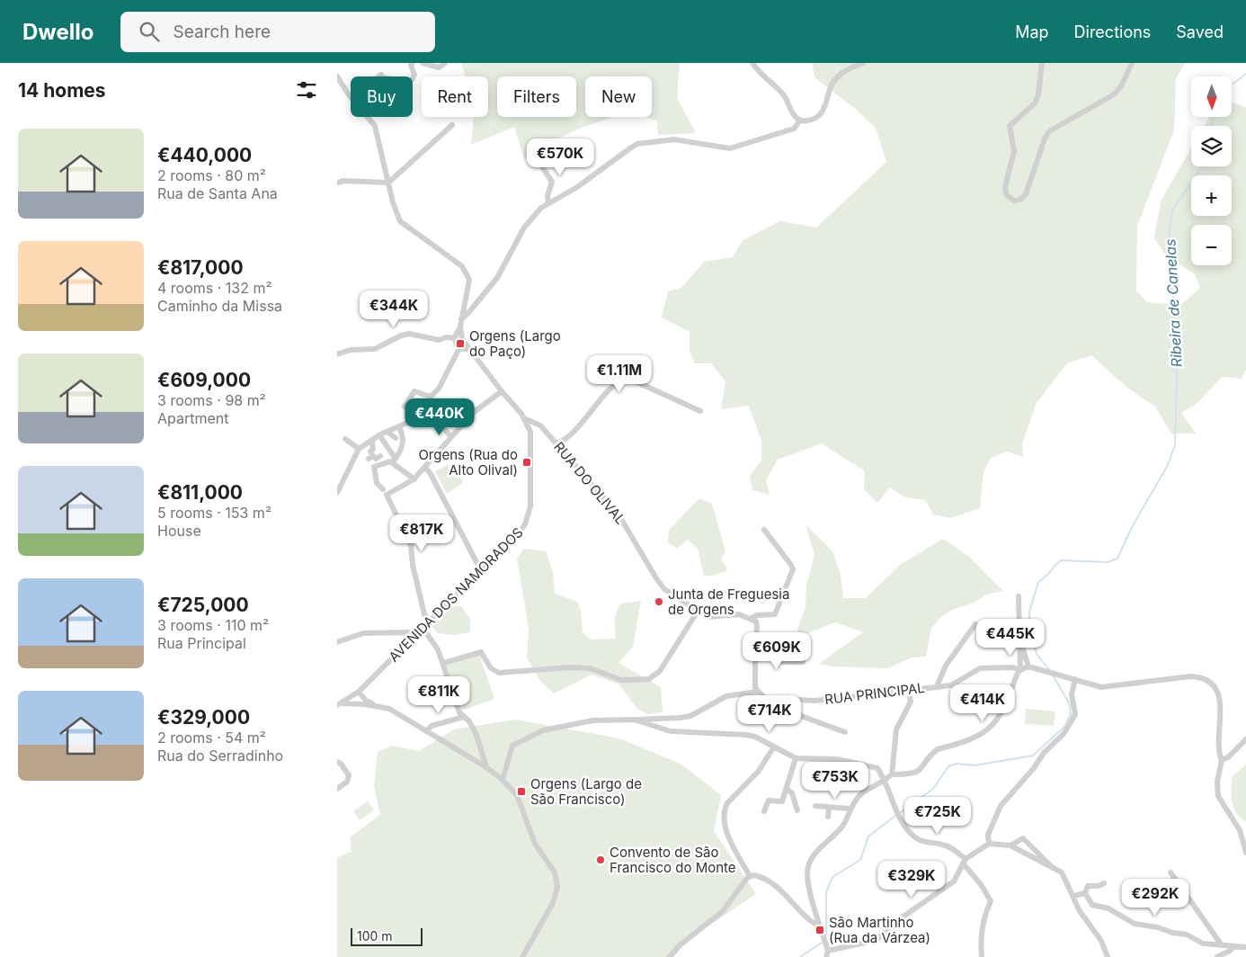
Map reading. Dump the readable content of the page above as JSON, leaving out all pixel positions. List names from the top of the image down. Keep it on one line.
{"streets":{"street":["RUA DO OLIVAL","AVENIDA DOS NAMORADOS","RUA PRINCIPAL"]},"crossings":[["RUA DO OLIVAL","AVENIDA DOS NAMORADOS"]],"water":["Ribeira de Canelas"],"places":{"transit":["Orgens (Largo do Paço)","Orgens (Rua do Alto Olival)","Orgens (Largo de São Francisco)","São Martinho (Rua da Várzea)"],"other":["Junta de Freguesia de Orgens","Convento de São Francisco do Monte"]},"scale_bar":"100 m","north":"bottom","page":{"header":"Dwello","search":"Search here","nav":["Map","Directions","Saved"],"heading":"14 homes","map_buttons":["+","−"],"chip":["Buy","Rent","Filters","New"],"list":[{"name":"€440,000","note":"2 rooms · 80 m² · Rua de Santa Ana"},{"name":"€817,000","note":"4 rooms · 132 m² · Caminho da Missa"},{"name":"€609,000","note":"3 rooms · 98 m² · Apartment"},{"name":"€811,000","note":"5 rooms · 153 m² · House"},{"name":"€725,000","note":"3 rooms · 110 m² · Rua Principal"},{"name":"€329,000","note":"2 rooms · 54 m² · Rua do Serradinho"}],"price":["€570K","€344K","€1.11M","€440K","€817K","€445K","€609K","€811K","€414K","€714K","€753K","€725K","€329K","€292K"],"scale":"100 m"}}
